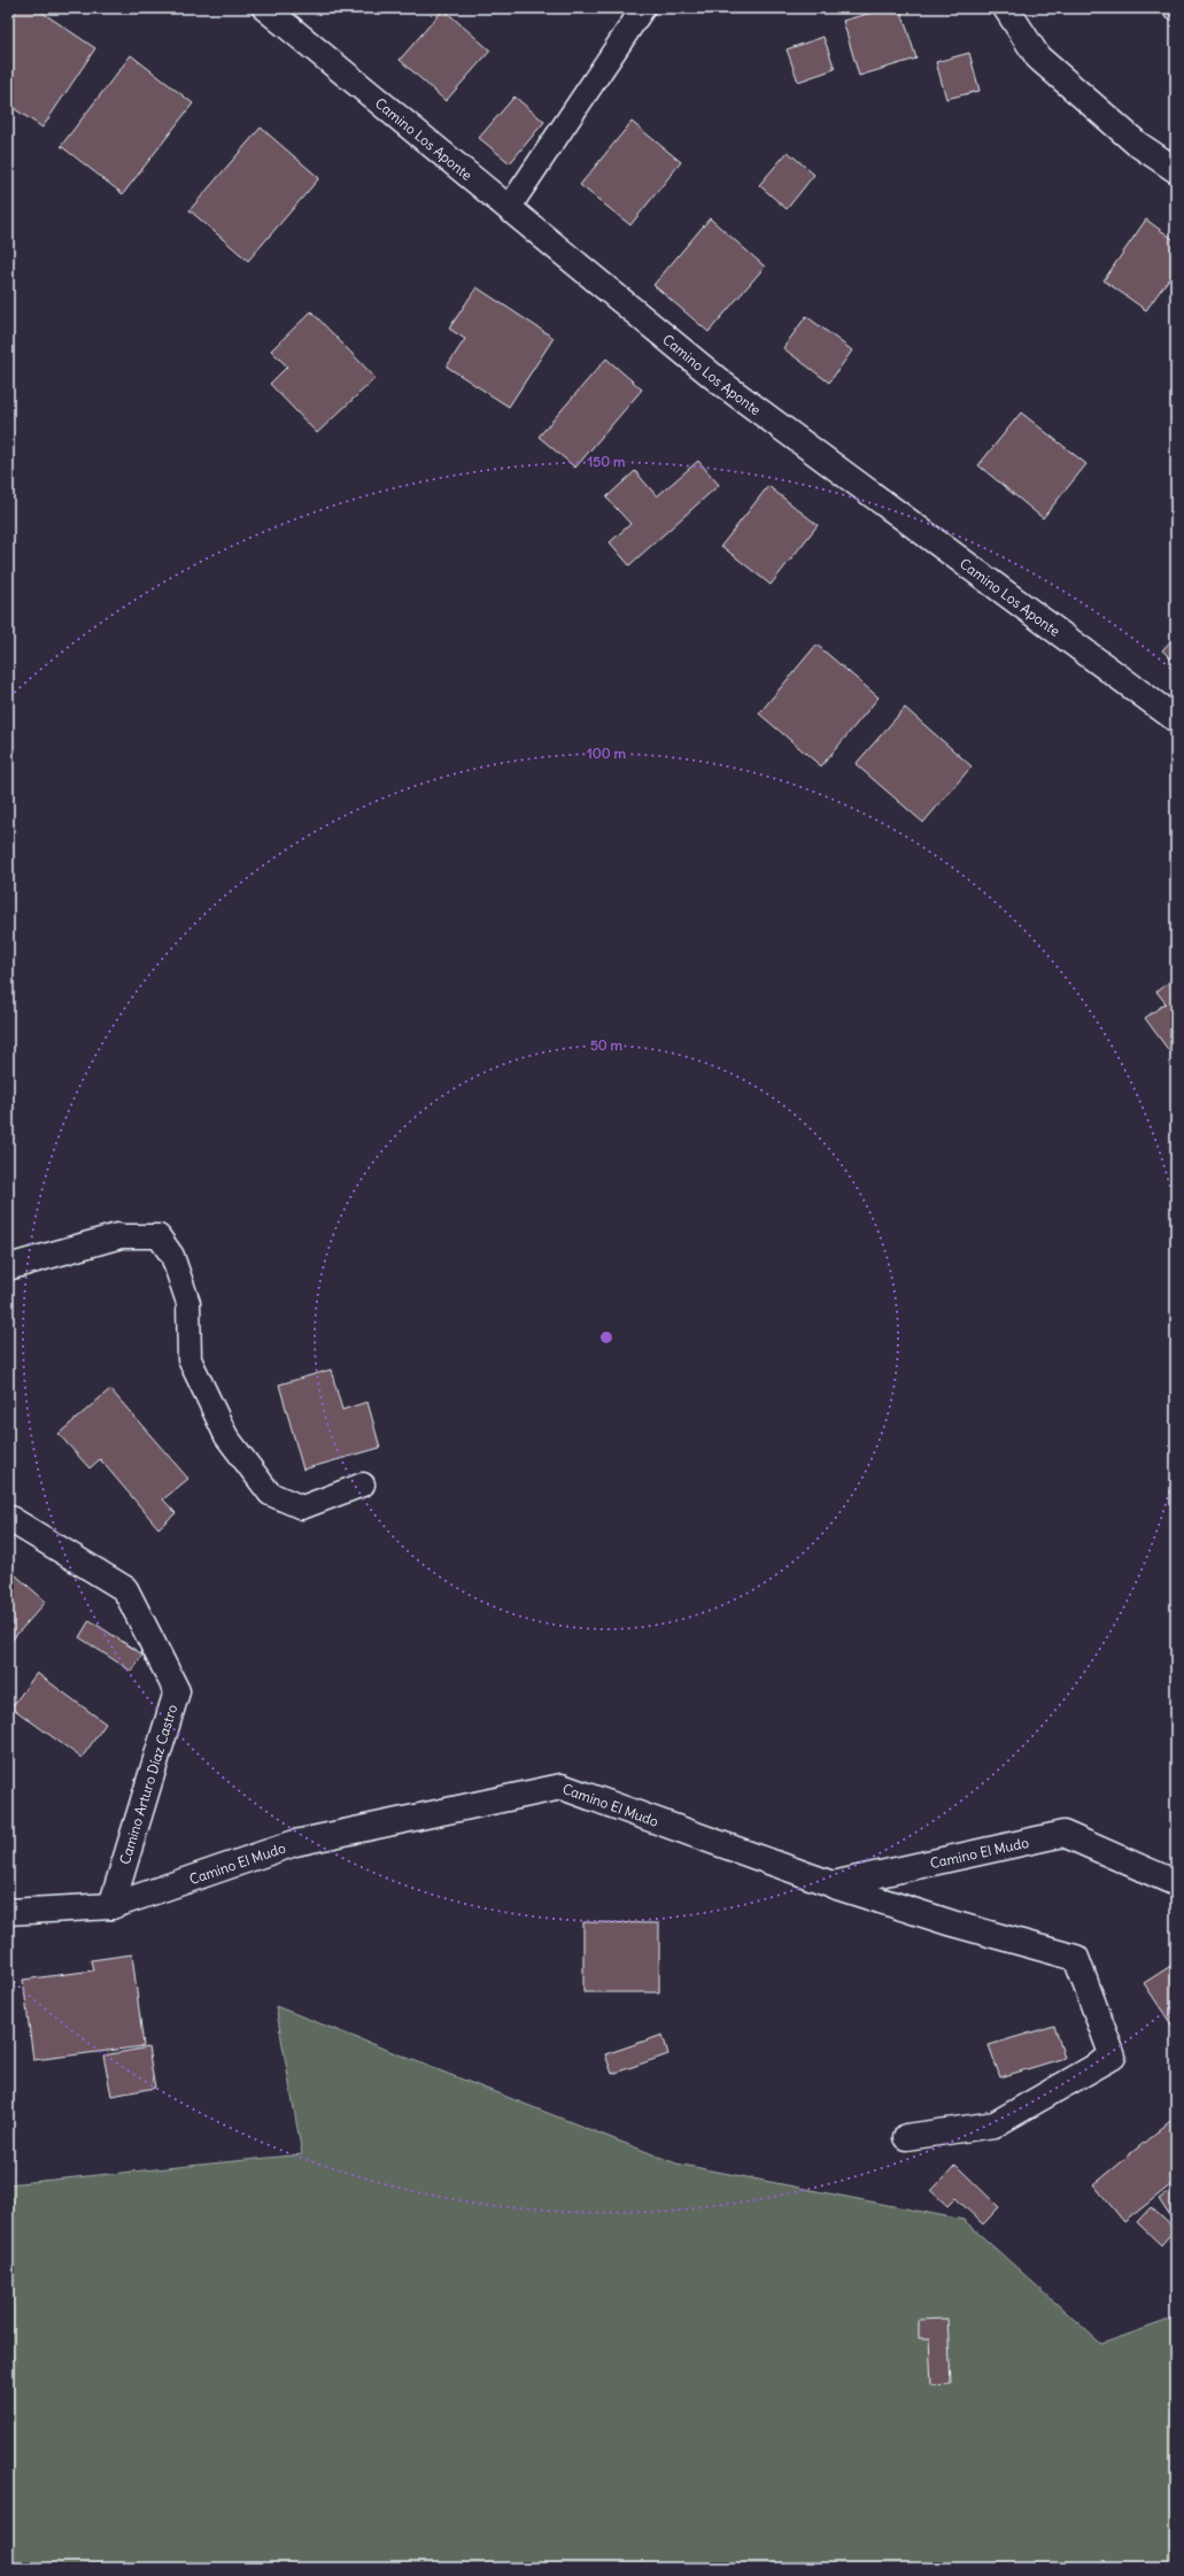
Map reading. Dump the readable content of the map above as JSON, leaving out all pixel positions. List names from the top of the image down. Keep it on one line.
{"streets":{"street":["Camino Los Aponte","Camino Arturo Díaz Castro","Camino El Mudo"]},"crossings":[["Camino Arturo Díaz Castro","Camino El Mudo"]],"rings":["150 m","100 m","50 m"]}
